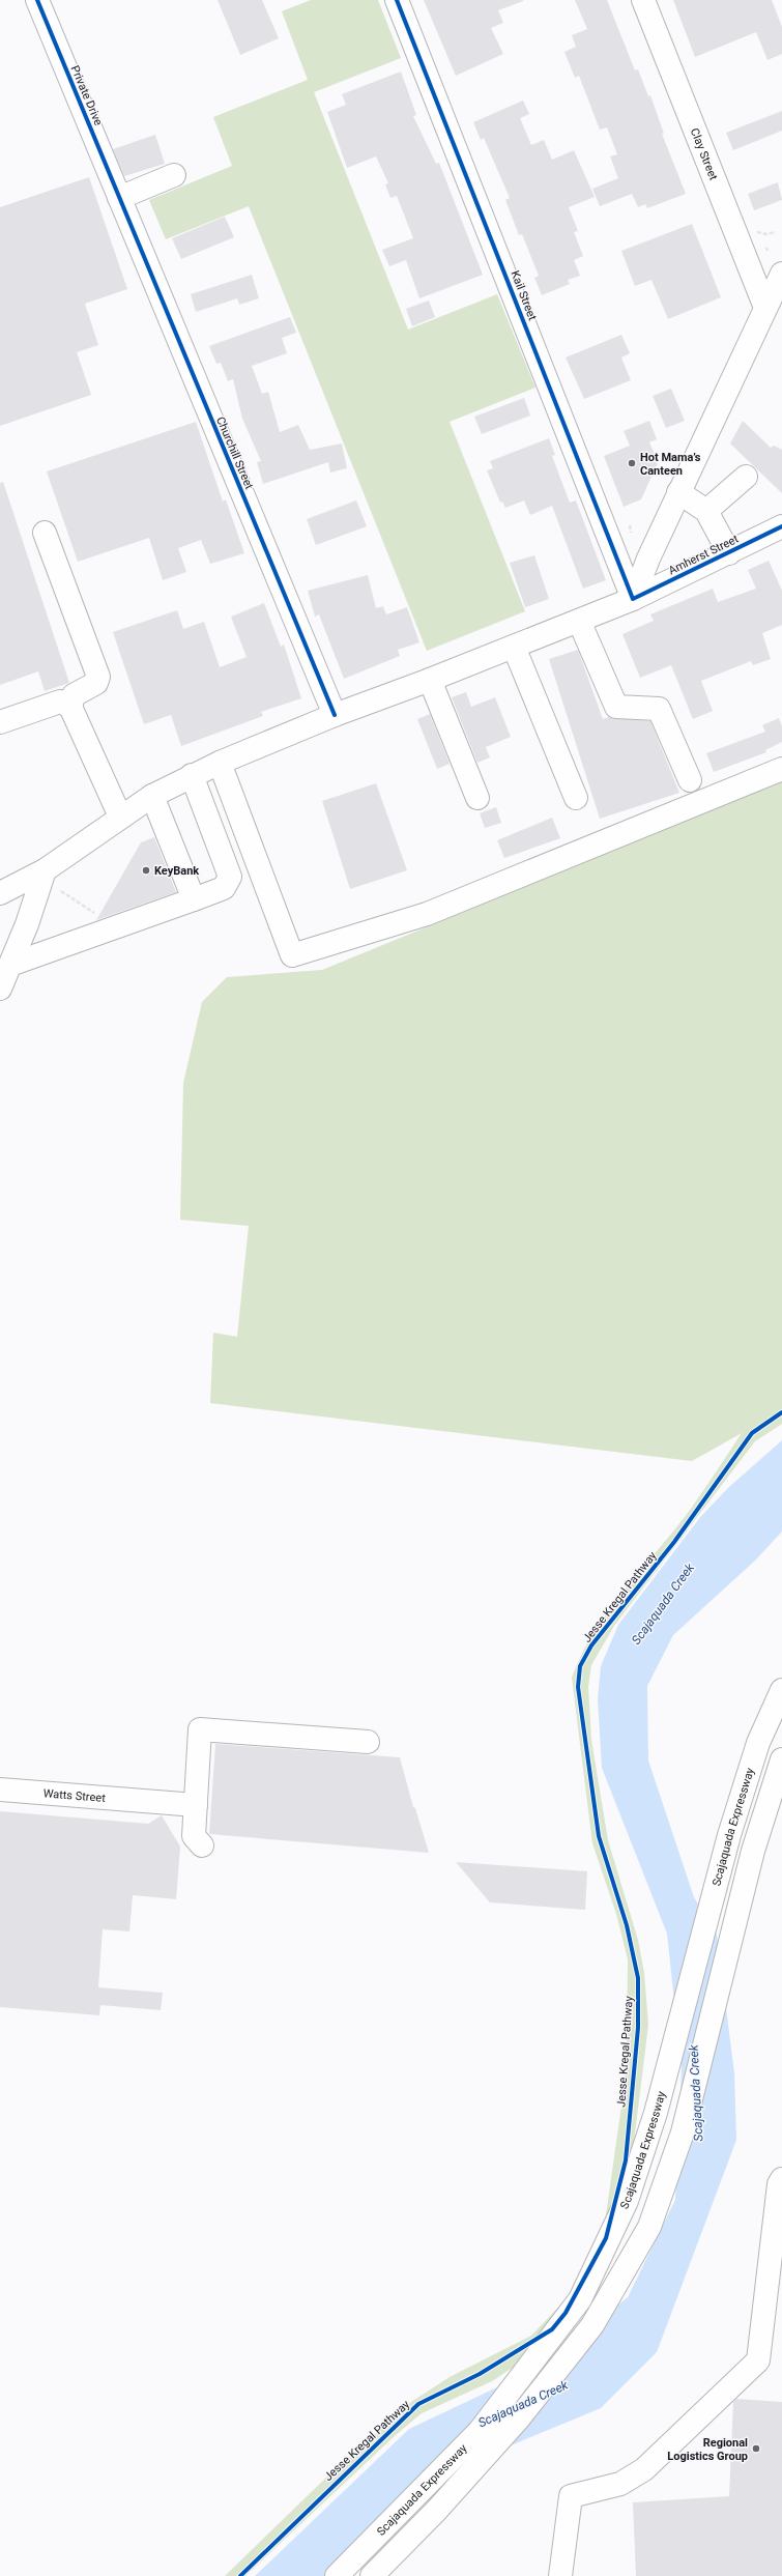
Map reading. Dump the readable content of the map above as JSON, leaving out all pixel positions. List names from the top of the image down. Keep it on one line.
{"streets":{"main road":["Private Drive","Clay Street","Kail Street","Churchill Street","Amherst Street","Watts Street","Scajaquada Expressway"],"cycle path":["Jesse Kregal Pathway"]},"crossings":[["Private Drive","Churchill Street"],["Kail Street","Amherst Street"],["Churchill Street","Amherst Street"]],"water":["Scajaquada Creek"],"places":["Hot Mama’s Canteen","KeyBank","Regional Logistics Group"]}
